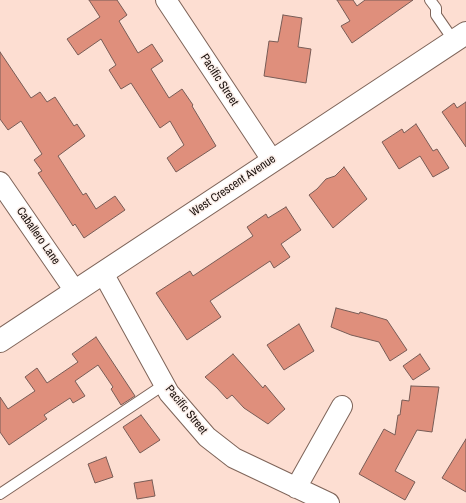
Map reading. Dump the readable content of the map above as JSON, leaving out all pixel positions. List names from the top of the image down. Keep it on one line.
{"streets":{"street":["Pacific Street","West Crescent Avenue","Caballero Lane"]},"crossings":[["Pacific Street","West Crescent Avenue"],["West Crescent Avenue","Caballero Lane"]]}
